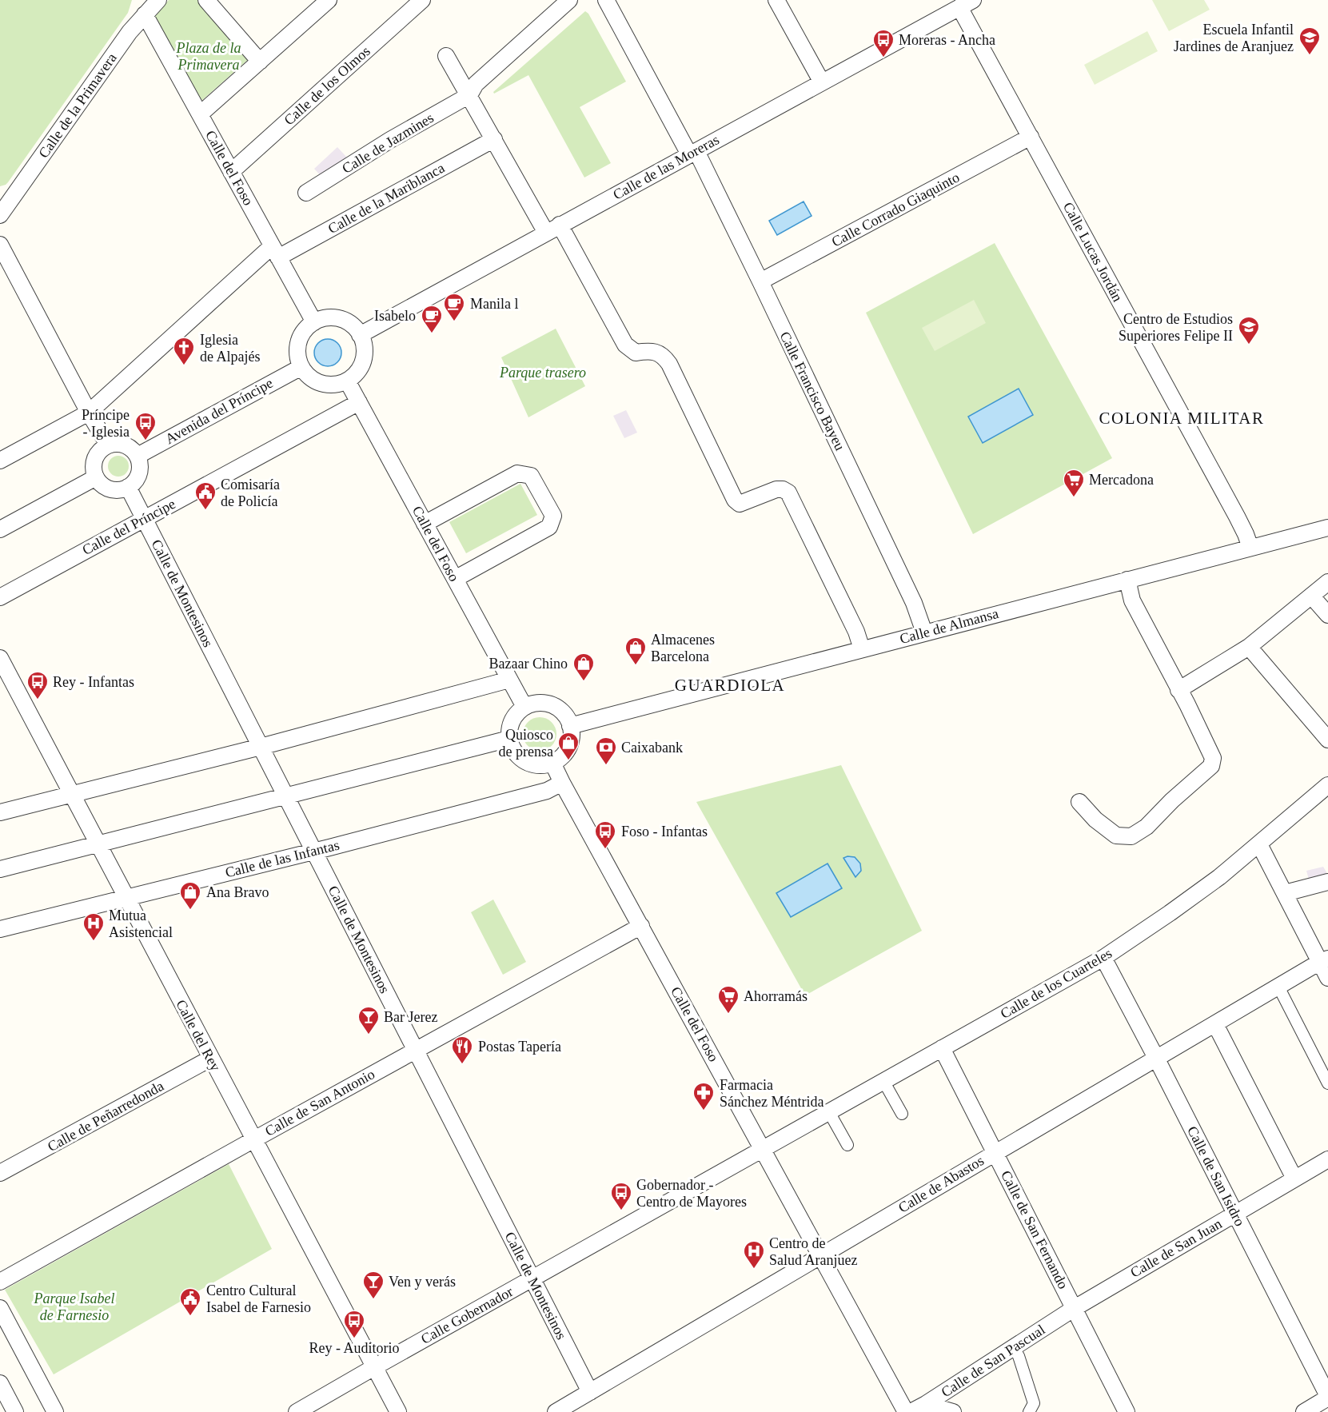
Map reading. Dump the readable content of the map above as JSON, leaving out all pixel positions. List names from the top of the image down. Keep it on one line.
{"streets":{"street":["Calle de los Olmos","Calle de la Primavera","Calle de Jazmines","Calle de las Moreras","Calle del Foso","Calle de la Mariblanca","Calle Corrado Giaquinto","Calle Lucas Jordán","Calle Francisco Bayeu","Avenida del Príncipe","Calle del Príncipe","Calle de Montesinos","Calle de Almansa","Calle de las Infantas","Calle de los Cuarteles","Calle del Rey","Calle de San Antonio","Calle de Peñarredonda","Calle de San Isidro","Calle de Abastos","Calle de San Fernando","Calle de San Juan","Calle Gobernador","Calle de San Pascual"]},"crossings":[["Calle de los Olmos","Calle del Foso"],["Calle de la Primavera","Calle del Foso"],["Calle de las Moreras","Calle del Foso"],["Calle de las Moreras","Calle Lucas Jordán"],["Calle de las Moreras","Calle Francisco Bayeu"],["Calle de las Moreras","Avenida del Príncipe"],["Calle del Foso","Calle de la Mariblanca"],["Calle del Foso","Avenida del Príncipe"],["Calle del Foso","Calle del Príncipe"],["Calle del Foso","Calle de Almansa"],["Calle del Foso","Calle de las Infantas"],["Calle del Foso","Calle de los Cuarteles"],["Calle del Foso","Calle de San Antonio"],["Calle del Foso","Calle de Abastos"],["Calle del Foso","Calle Gobernador"],["Calle Corrado Giaquinto","Calle Lucas Jordán"],["Calle Corrado Giaquinto","Calle Francisco Bayeu"],["Calle Lucas Jordán","Calle de Almansa"],["Calle Francisco Bayeu","Calle de Almansa"],["Avenida del Príncipe","Calle de Montesinos"],["Calle del Príncipe","Calle de Montesinos"],["Calle de Montesinos","Calle de las Infantas"],["Calle de Montesinos","Calle de San Antonio"],["Calle de Montesinos","Calle de Abastos"],["Calle de Montesinos","Calle Gobernador"],["Calle de las Infantas","Calle del Rey"],["Calle de los Cuarteles","Calle de San Isidro"],["Calle de los Cuarteles","Calle de San Fernando"],["Calle de los Cuarteles","Calle Gobernador"],["Calle del Rey","Calle de San Antonio"],["Calle del Rey","Calle de Peñarredonda"],["Calle del Rey","Calle Gobernador"],["Calle de San Isidro","Calle de Abastos"],["Calle de San Isidro","Calle de San Juan"],["Calle de Abastos","Calle de San Fernando"],["Calle de San Fernando","Calle de San Juan"],["Calle de San Fernando","Calle de San Pascual"],["Calle de San Juan","Calle de San Pascual"]],"districts":["COLONIA MILITAR","GUARDIOLA"],"parks":["Plaza de la Primavera","Parque trasero","Parque Isabel de Farnesio"],"places":{"school or university":["Escuela Infantil Jardines de Aranjuez","Centro de Estudios Superiores Felipe II"],"bus stop":["Moreras - Ancha","Príncipe - Iglesia","Rey - Infantas","Foso - Infantas","Gobernador - Centro de Mayores","Rey - Auditorio"],"cafe":["Manila l","Isabelo"],"church":["Iglesia de Alpajés"],"supermarket":["Mercadona","Ahorramás"],"public building":["Comisaría de Policía","Centro Cultural Isabel de Farnesio"],"shop":["Almacenes Barcelona","Bazaar Chino","Quiosco de prensa","Ana Bravo"],"bank":["Caixabank"],"hospital":["Mutua Asistencial","Centro de Salud Aranjuez"],"bar":["Bar Jerez","Ven y verás"],"restaurant":["Postas Tapería"],"pharmacy":["Farmacia Sánchez Méntrida"]}}
